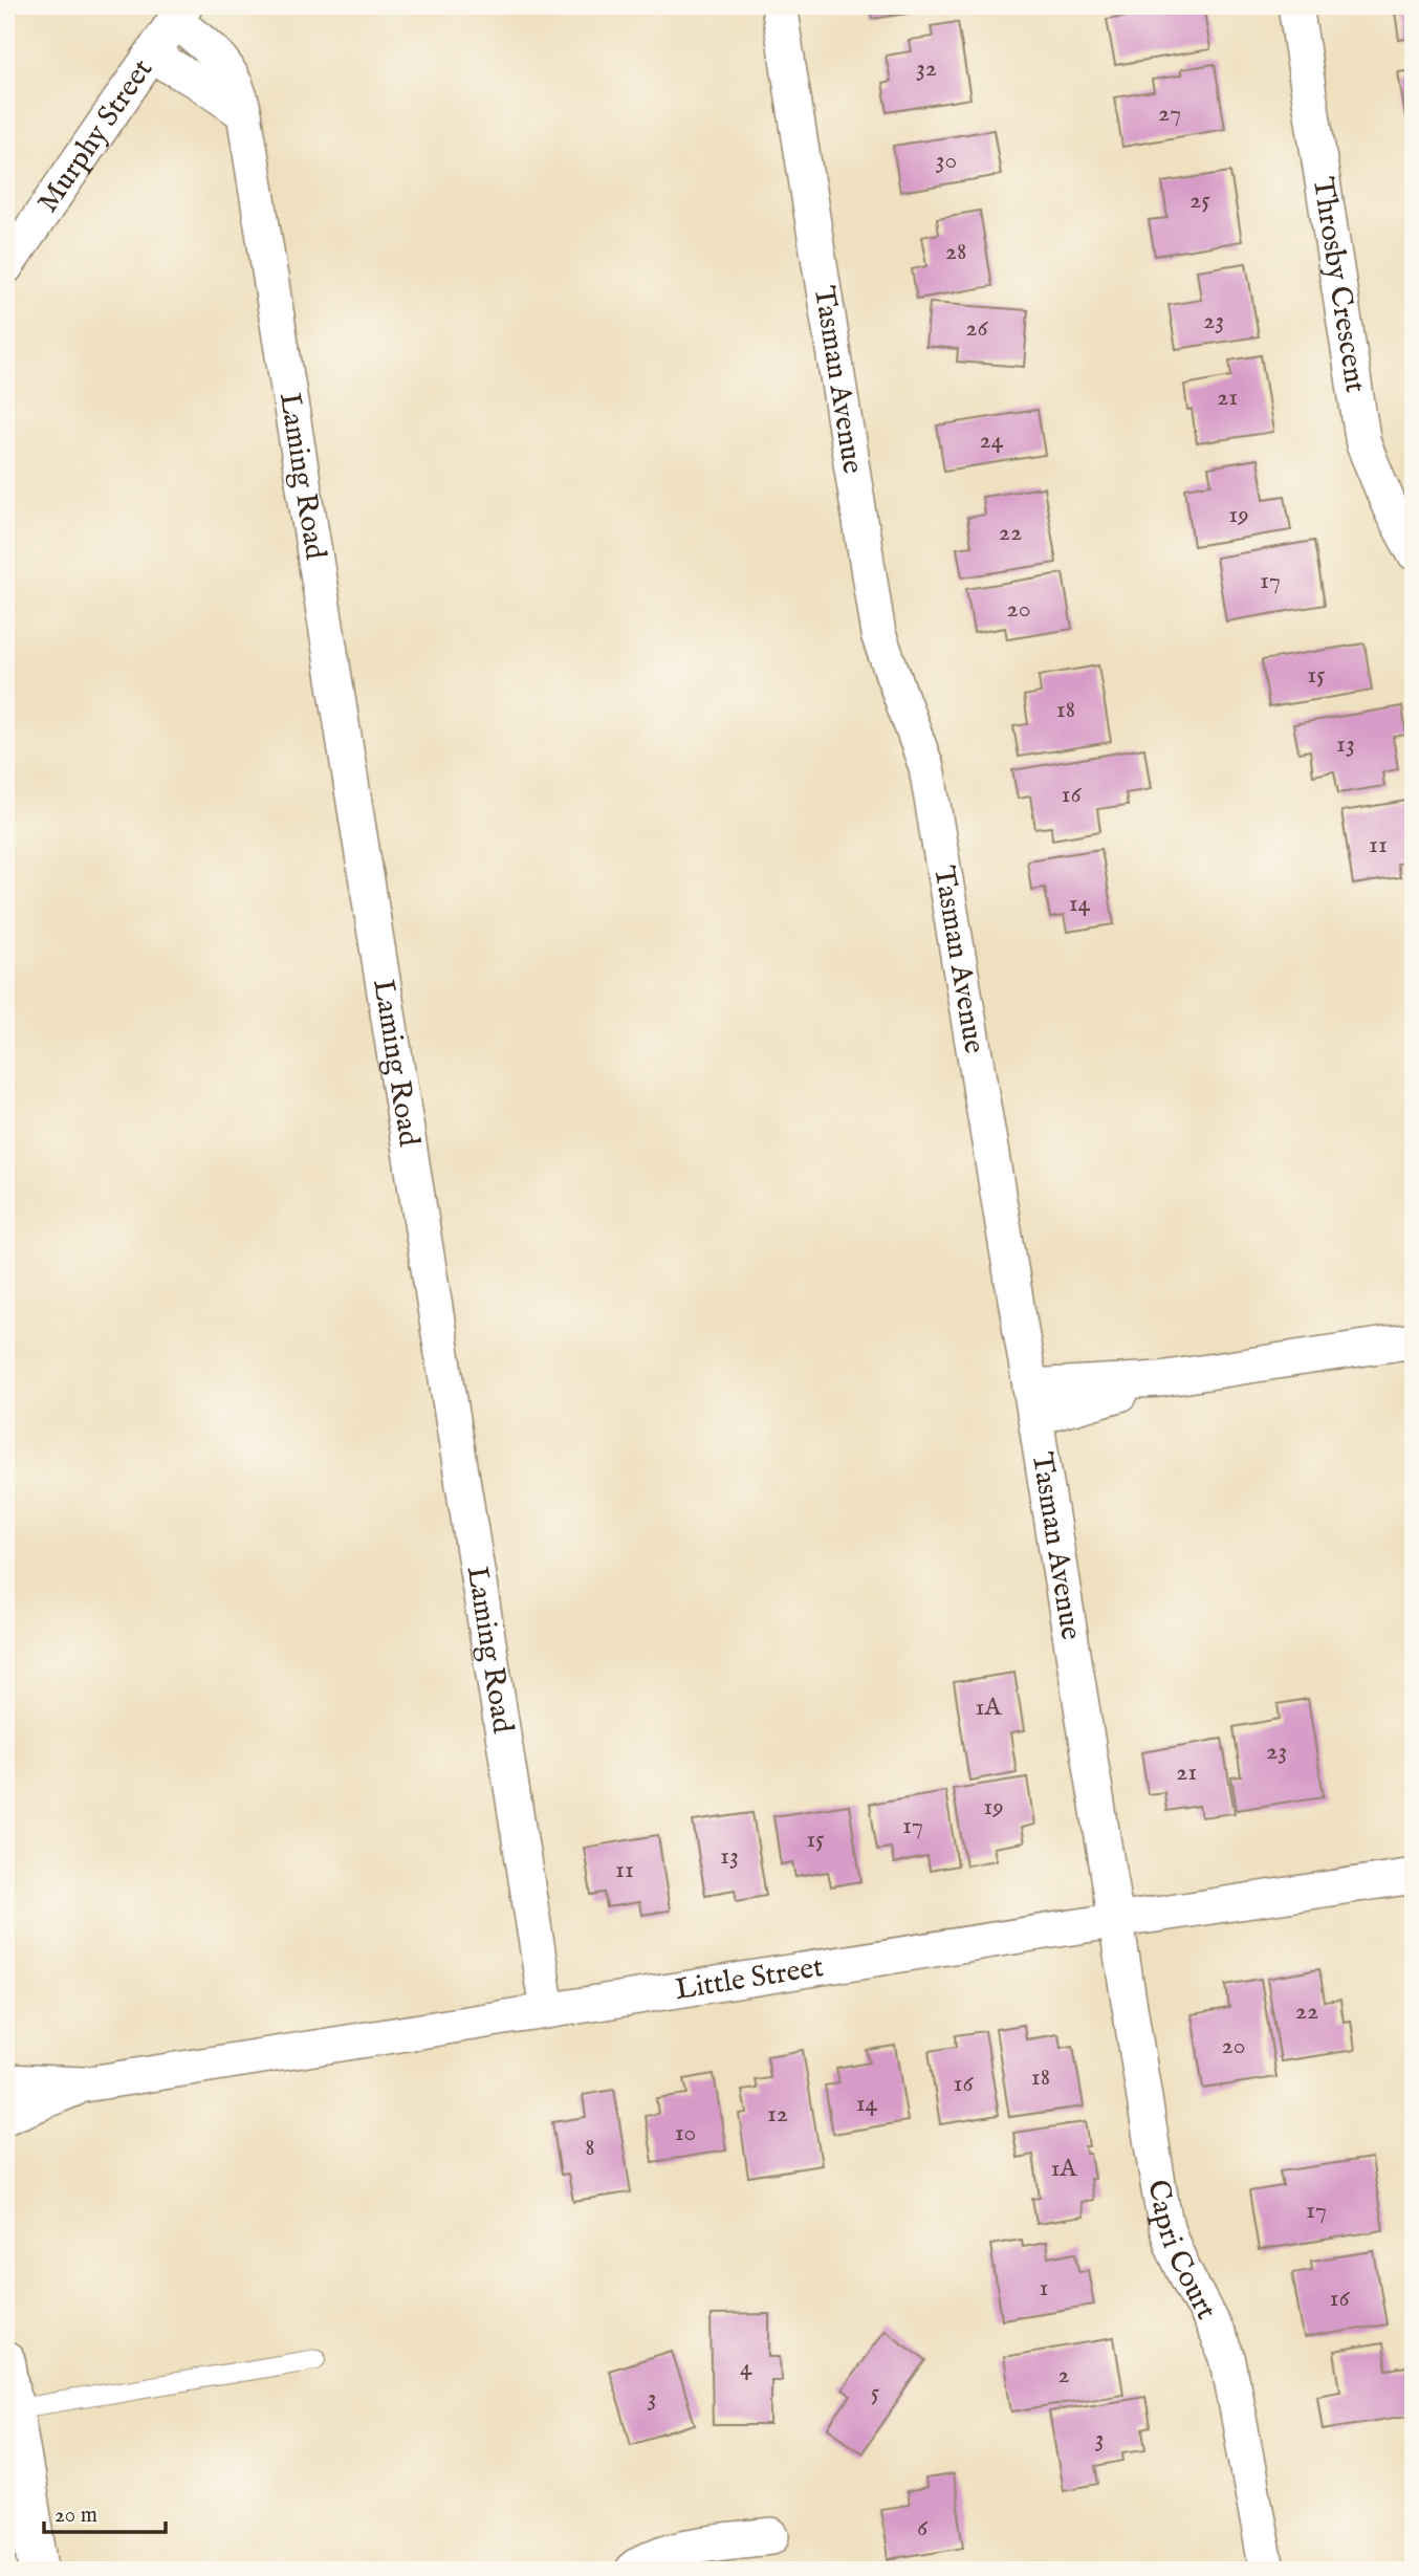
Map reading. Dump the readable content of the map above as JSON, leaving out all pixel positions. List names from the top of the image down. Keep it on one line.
{"streets":{"street":["Murphy Street","Throsby Crescent","Tasman Avenue","Laming Road","Little Street","Capri Court"]},"crossings":[["Murphy Street","Laming Road"],["Tasman Avenue","Little Street"],["Tasman Avenue","Capri Court"],["Laming Road","Little Street"],["Little Street","Capri Court"]],"house_numbers":["32","27","30","25","28","23","26","21","24","19","22","17","20","15","18","13","16","11","14","1A","23","21","19","17","15","13","11","22","20","18","16","14","12","10","8","1A","17","1","16","4","2","5","3","3","6"],"scale_bar":"20 m"}
